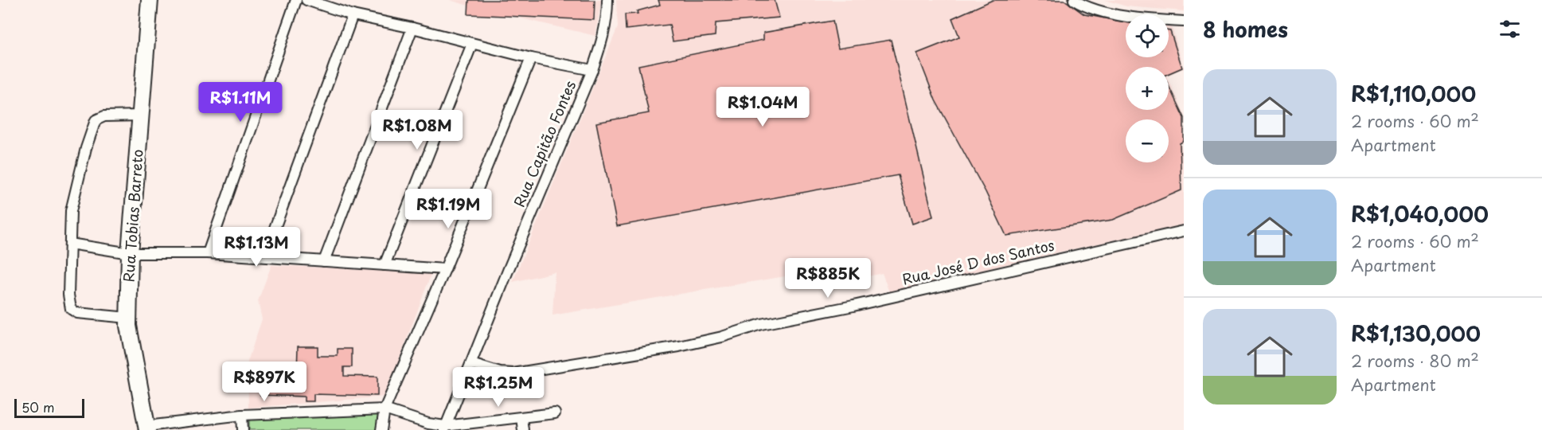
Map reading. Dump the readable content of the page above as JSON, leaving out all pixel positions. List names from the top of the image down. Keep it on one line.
{"streets":{"main road":["Rua Tobias Barreto"],"street":["Rua Capitão Fontes","Rua José D dos Santos"]},"crossings":[["Rua Capitão Fontes","Rua José D dos Santos"]],"scale_bar":"50 m","page":{"heading":"8 homes","map_buttons":["+","−"],"list":[{"name":"R$1,110,000","note":"2 rooms · 60 m² · Apartment"},{"name":"R$1,040,000","note":"2 rooms · 60 m² · Apartment"},{"name":"R$1,130,000","note":"2 rooms · 80 m² · Apartment"}],"price":["R$1.11M","R$1.04M","R$1.08M","R$1.19M","R$1.13M","R$885K","R$897K","R$1.25M"],"scale":"50 m"}}
